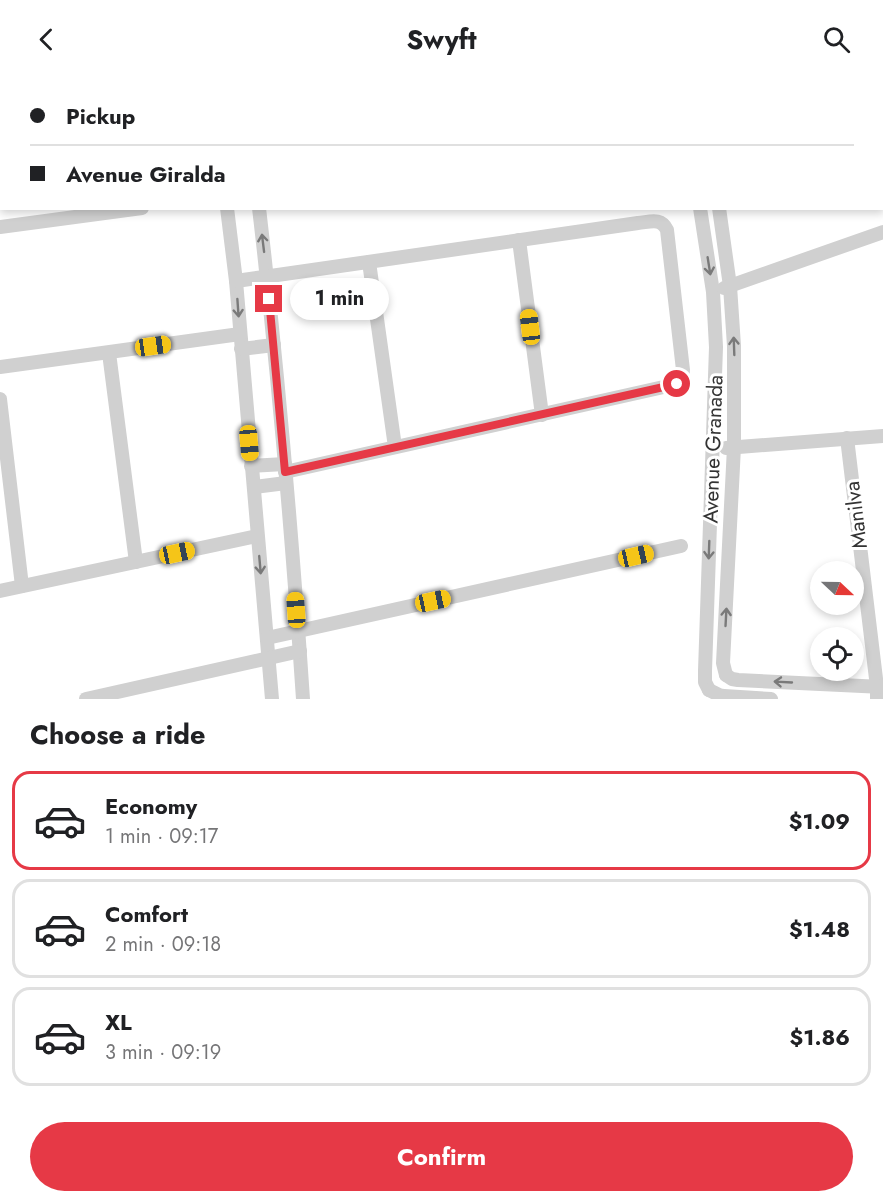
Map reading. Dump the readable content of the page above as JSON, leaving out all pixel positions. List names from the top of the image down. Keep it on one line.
{"streets":{"street":["Avenue Granada","Manilva"]},"north":"right","page":{"header":"Swyft","banner":["Pickup","Avenue Giralda"],"bubble":"1 min","heading":"Choose a ride","list":[{"name":"Economy","note":"1 min · 09:17","value":"$1.09"},{"name":"Comfort","note":"2 min · 09:18","value":"$1.48"},{"name":"XL","note":"3 min · 09:19","value":"$1.86"}],"buttons":"Confirm"}}
